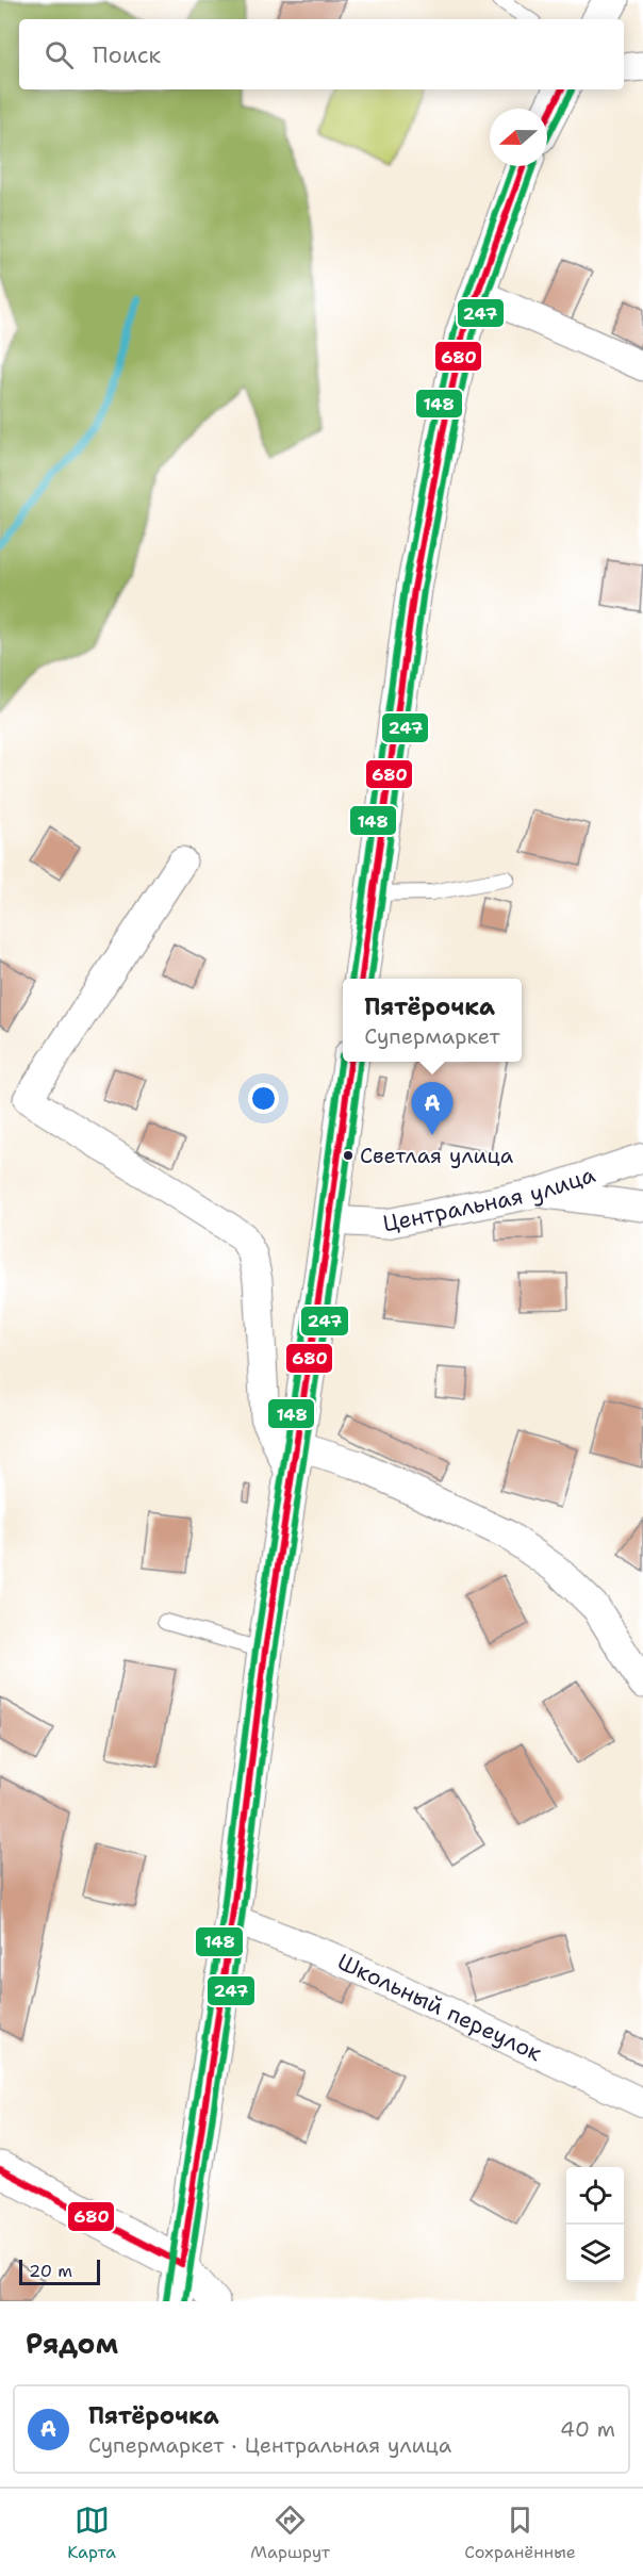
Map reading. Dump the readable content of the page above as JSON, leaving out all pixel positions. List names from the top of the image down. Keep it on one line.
{"streets":{"street":["Центральная улица","Школьный переулок"]},"places":["Светлая улица"],"lines":["transit line 680","transit line 247","transit line 148"],"scale_bar":"20 m","north":"left","page":{"search":"Поиск","popup":["Пятёрочка","Супермаркет"],"pins":"A","scale":"20 m","heading":"Рядом","list":[{"mark":"A","name":"Пятёрочка","note":"Супермаркет · Центральная улица","value":"40 m"}],"nav":["Карта","Маршрут","Сохранённые"]}}
